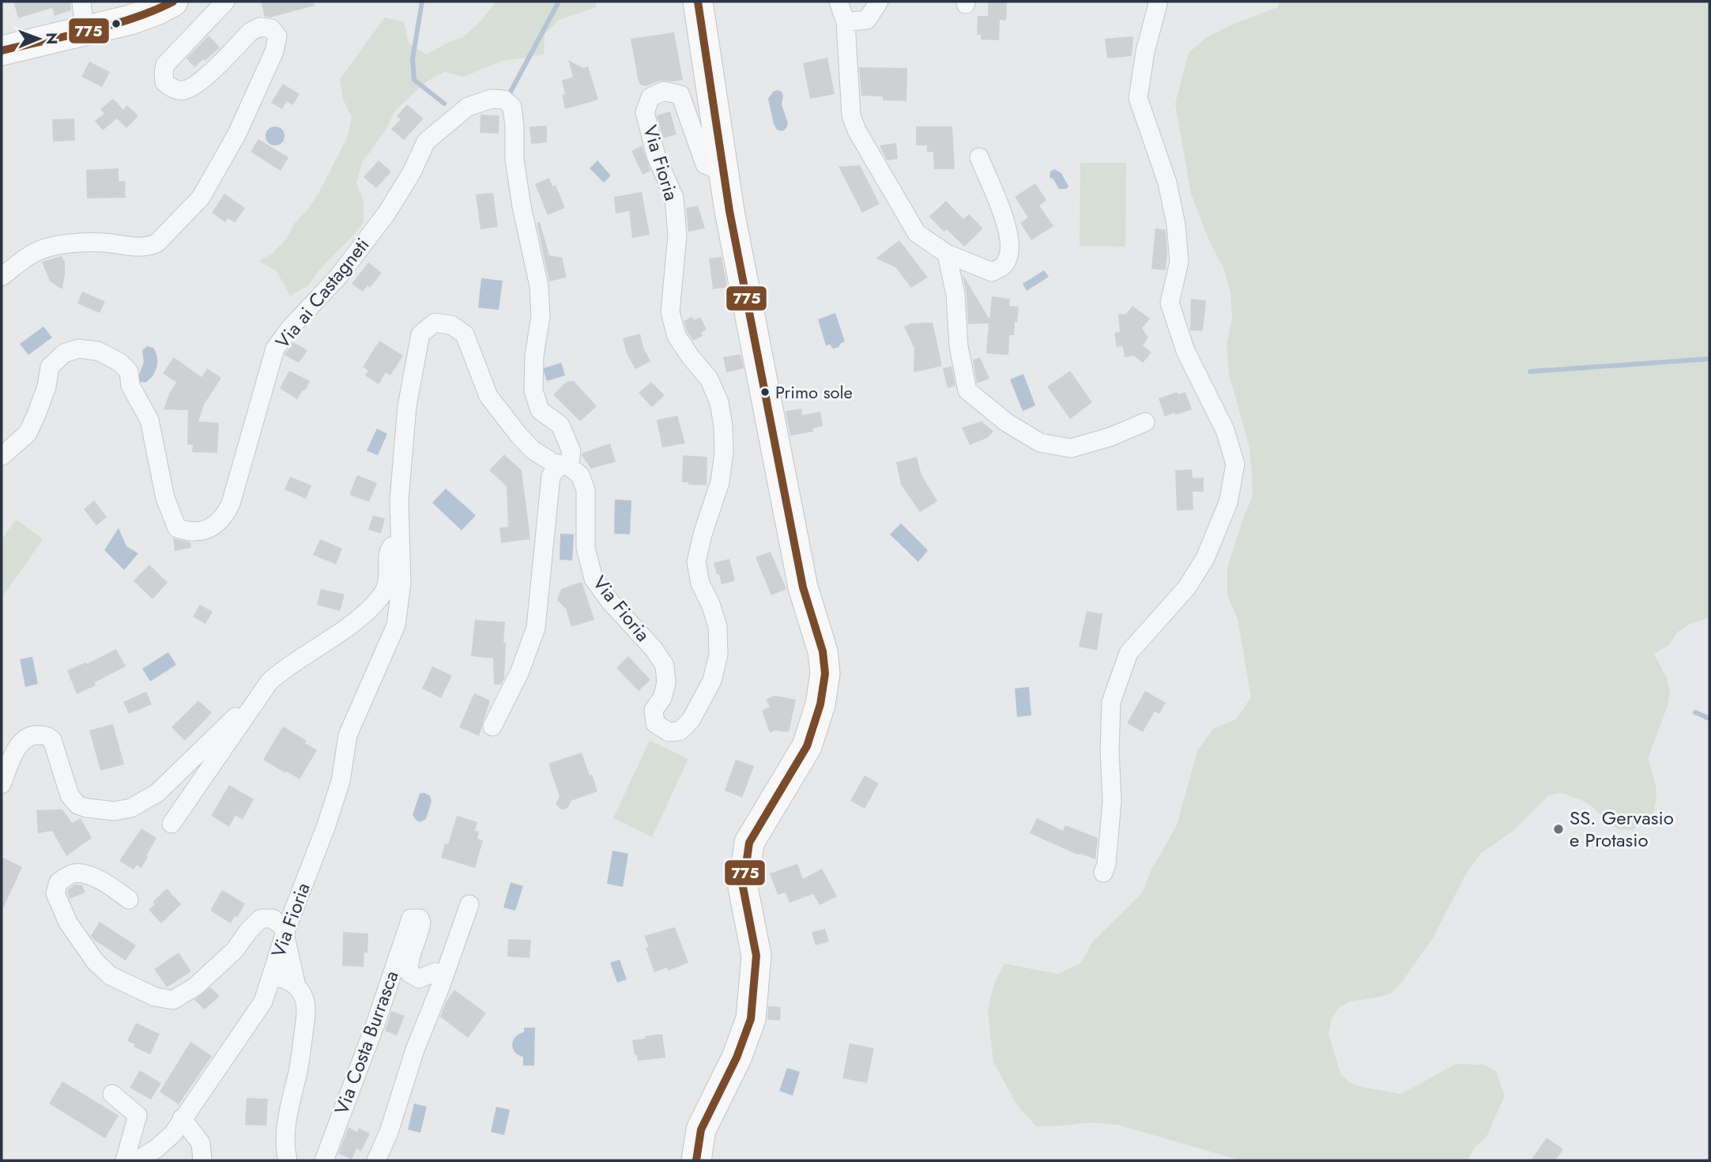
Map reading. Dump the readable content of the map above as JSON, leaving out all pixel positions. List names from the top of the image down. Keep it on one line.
{"streets":{"street":["Via Fioria","Via ai Castagneti","Via Costa Burrasca"]},"crossings":[["Via Fioria","Via ai Castagneti"]],"places":["Primo sole","SS. Gervasio e Protasio"],"lines":["transit line 775"],"north":"right"}
